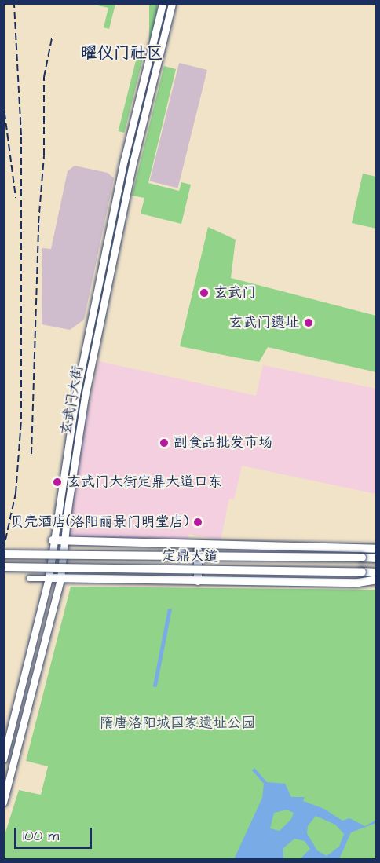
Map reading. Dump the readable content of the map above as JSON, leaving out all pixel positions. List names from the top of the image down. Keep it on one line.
{"streets":{"main road":["玄武门大街","定鼎大道"]},"districts":["曜仪门社区"],"parks":["隋唐洛阳城国家遗址公园"],"places":["玄武门","玄武门遗址","副食品批发市场","玄武门大街定鼎大道口东","贝壳酒店(洛阳丽景门明堂店)"],"scale_bar":"100 m"}
